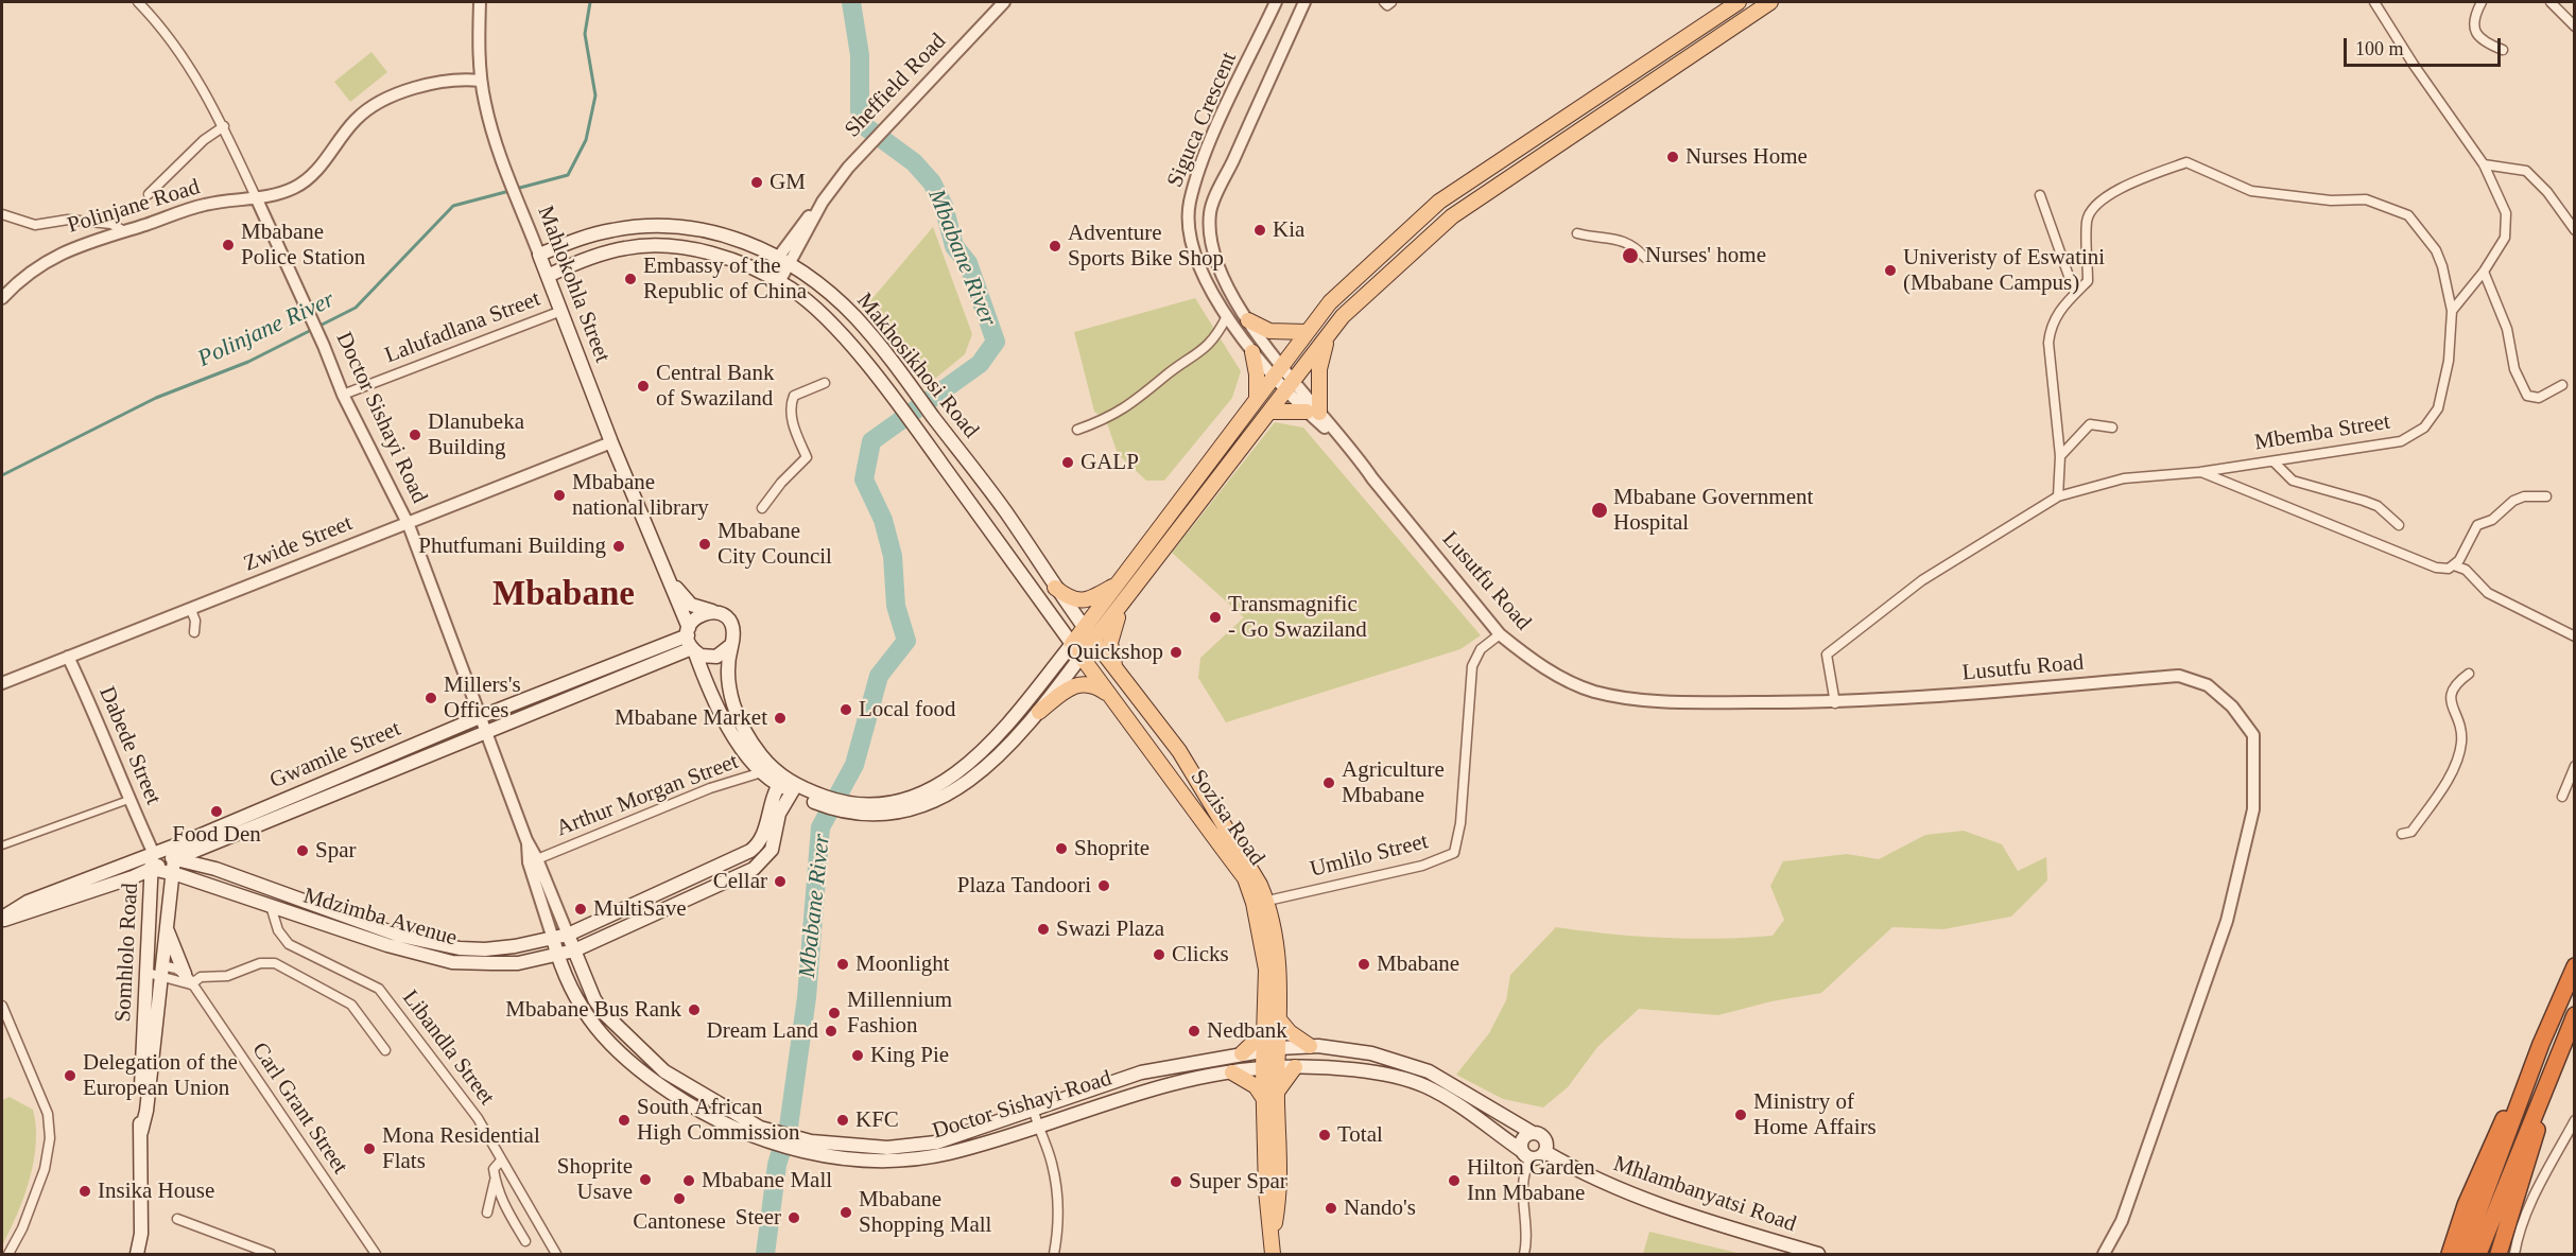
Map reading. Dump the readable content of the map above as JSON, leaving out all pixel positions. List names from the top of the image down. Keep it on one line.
{"streets":{"main road":["Mahlokohla Street","Makhosikhosi Road","Doctor Sishayi Road","Gwamile Street","Sozisa Road","Mdzimba Avenue","Somhlolo Road","Mhlambanyatsi Road"],"street":["Sheffield Road","Siguca Crescent","Polinjane Road","Lalufadlana Street","Mbemba Street","Zwide Street","Lusutfu Road","Dabede Street","Arthur Morgan Street","Umlilo Street","Libandla Street","Carl Grant Street"]},"crossings":[["Sheffield Road","Makhosikhosi Road"],["Siguca Crescent","Lusutfu Road"],["Polinjane Road","Mahlokohla Street"],["Polinjane Road","Doctor Sishayi Road"],["Mahlokohla Street","Lalufadlana Street"],["Mahlokohla Street","Makhosikhosi Road"],["Mahlokohla Street","Zwide Street"],["Mahlokohla Street","Gwamile Street"],["Mahlokohla Street","Arthur Morgan Street"],["Lalufadlana Street","Doctor Sishayi Road"],["Makhosikhosi Road","Sozisa Road"],["Doctor Sishayi Road","Zwide Street"],["Doctor Sishayi Road","Gwamile Street"],["Doctor Sishayi Road","Arthur Morgan Street"],["Doctor Sishayi Road","Sozisa Road"],["Doctor Sishayi Road","Mdzimba Avenue"],["Mbemba Street","Lusutfu Road"],["Zwide Street","Dabede Street"],["Lusutfu Road","Umlilo Street"],["Dabede Street","Gwamile Street"],["Dabede Street","Mdzimba Avenue"],["Dabede Street","Somhlolo Road"],["Gwamile Street","Mdzimba Avenue"],["Gwamile Street","Somhlolo Road"],["Sozisa Road","Umlilo Street"],["Mdzimba Avenue","Somhlolo Road"],["Mdzimba Avenue","Libandla Street"]],"districts":["Mbabane"],"water":["Mbabane River","Polinjane River"],"places":["Nurses Home","GM","Kia","Mbabane Police Station","Adventure Sports Bike Shop","Nurses' home","Univeristy of Eswatini (Mbabane Campus)","Embassy of the Republic of China","Central Bank of Swaziland","Dlanubeka Building","GALP","Mbabane national library","Mbabane Government Hospital","Mbabane City Council","Phutfumani Building","Transmagnific - Go Swaziland","Quickshop","Millers's Offices","Local food","Mbabane Market","Agriculture Mbabane","Food Den","Shoprite","Spar","Cellar","Plaza Tandoori","MultiSave","Swazi Plaza","Clicks","Moonlight","Mbabane","Mbabane Bus Rank","Millennium Fashion","Dream Land","Nedbank","King Pie","Delegation of the European Union","Ministry of Home Affairs","South African High Commission","KFC","Total","Mona Residential Flats","Shoprite Usave","Mbabane Mall","Hilton Garden Inn Mbabane","Super Spar","Insika House","Cantonese","Nando's","Mbabane Shopping Mall","Steer"],"scale_bar":"100 m"}
